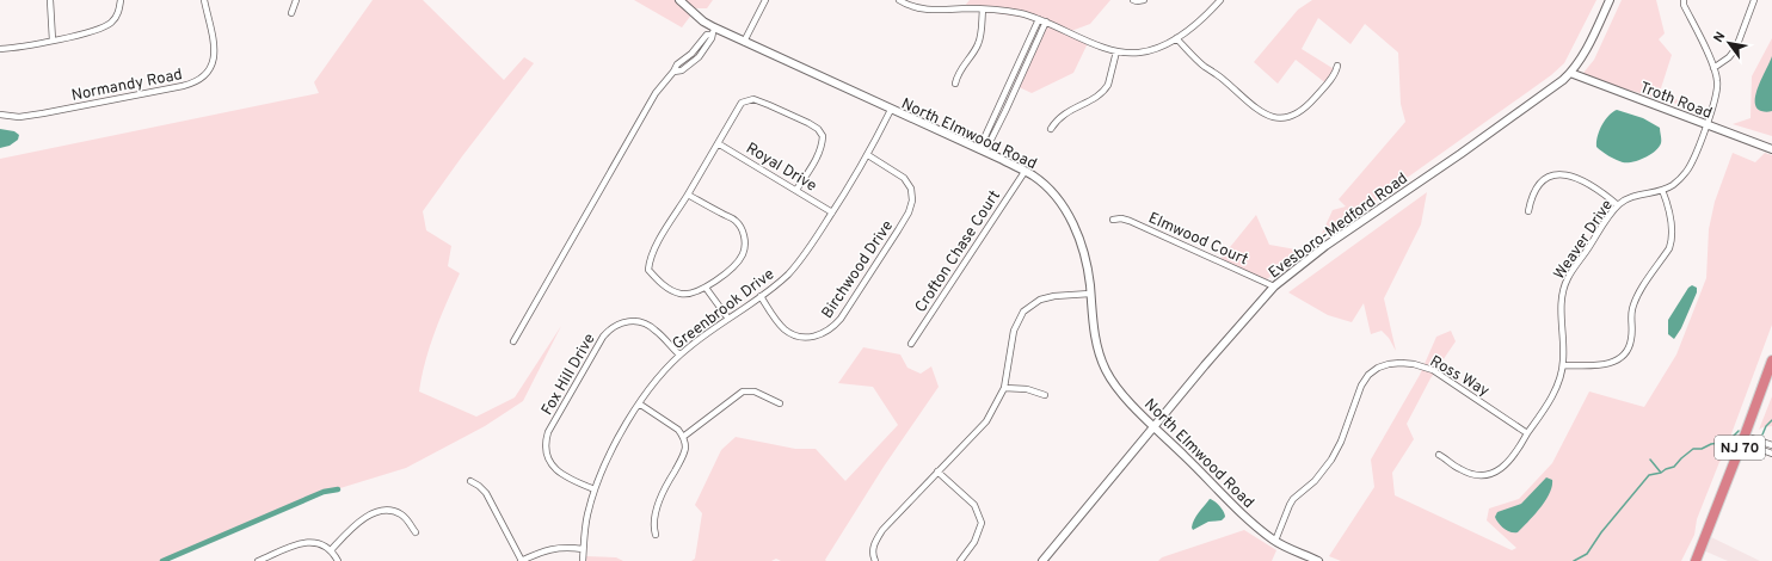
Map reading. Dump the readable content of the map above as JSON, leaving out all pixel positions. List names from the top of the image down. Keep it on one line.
{"streets":{"highway":["NJ 70"],"street":["Normandy Road","Troth Road","North Elmwood Road","Royal Drive","Evesboro-Medford Road","Elmwood Court","Weaver Drive","Crofton Chase Court","Birchwood Drive","Greenbrook Drive","Fox Hill Drive","Ross Way"]},"crossings":[["Troth Road","Evesboro-Medford Road"],["Troth Road","Weaver Drive"],["North Elmwood Road","Evesboro-Medford Road"],["North Elmwood Road","Crofton Chase Court"],["North Elmwood Road","Greenbrook Drive"],["North Elmwood Road","Ross Way"],["Royal Drive","Greenbrook Drive"],["Evesboro-Medford Road","Elmwood Court"],["Weaver Drive","Ross Way"],["Birchwood Drive","Greenbrook Drive"],["Greenbrook Drive","Fox Hill Drive"]],"north":"top left"}
